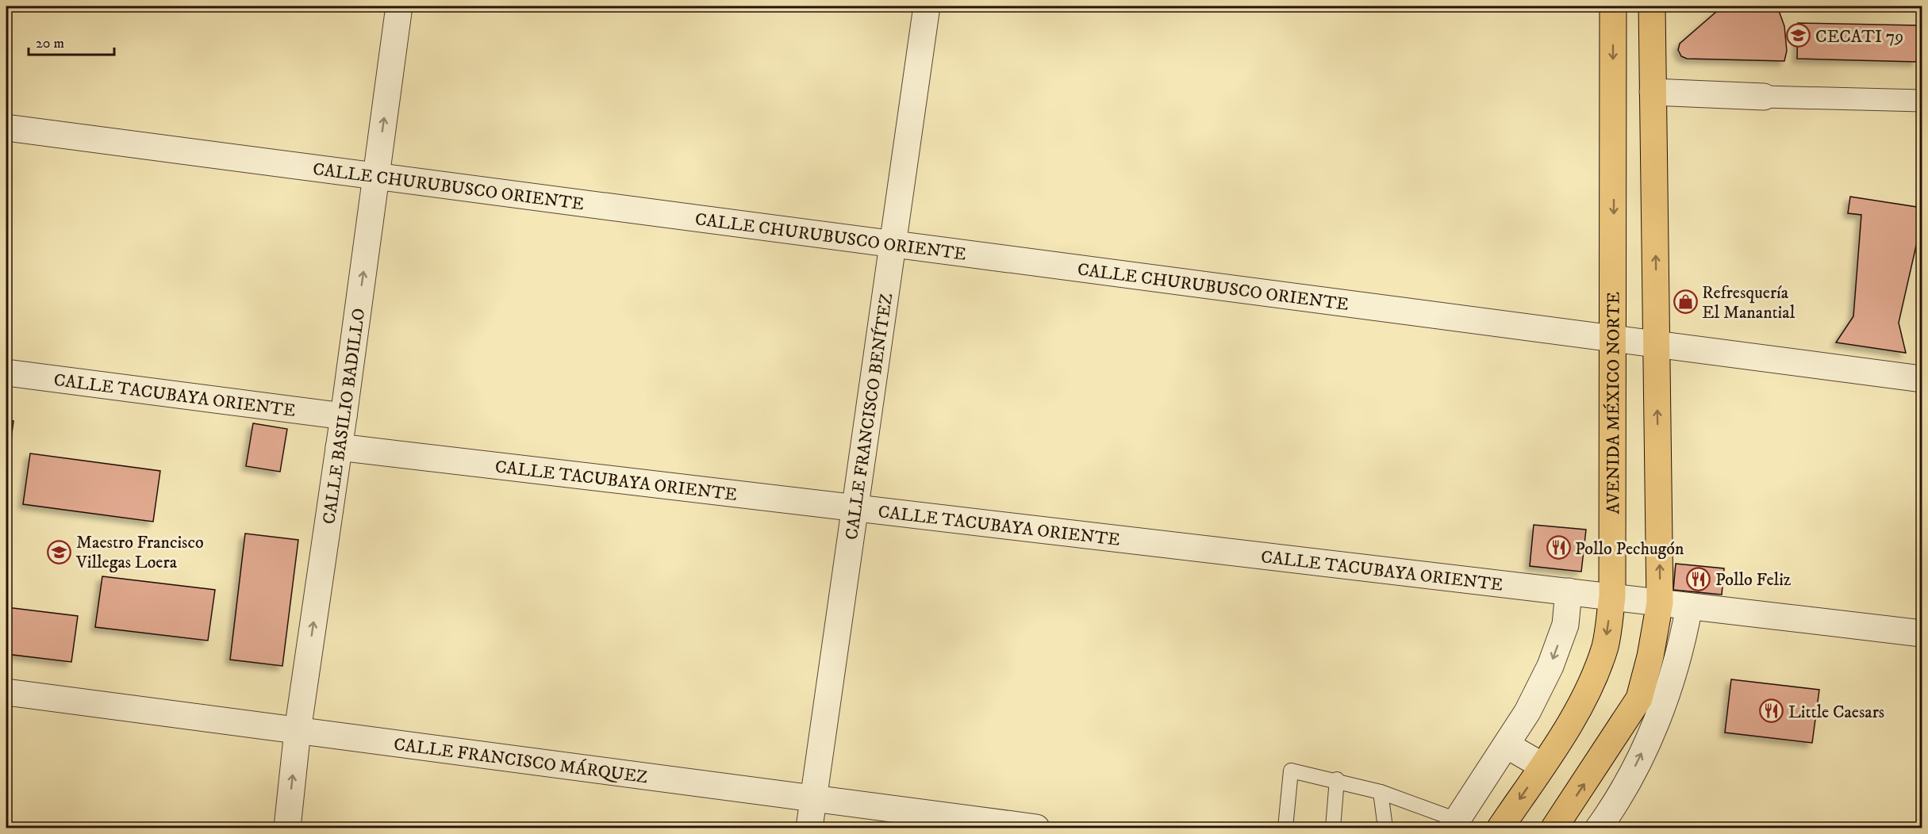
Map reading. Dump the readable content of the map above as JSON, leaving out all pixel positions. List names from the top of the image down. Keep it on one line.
{"streets":{"main road":["AVENIDA MÉXICO NORTE"],"street":["CALLE CHURUBUSCO ORIENTE","CALLE TACUBAYA ORIENTE","CALLE BASILIO BADILLO","CALLE FRANCISCO BENÍTEZ","CALLE FRANCISCO MÁRQUEZ"]},"crossings":[["CALLE CHURUBUSCO ORIENTE","AVENIDA MÉXICO NORTE"],["CALLE CHURUBUSCO ORIENTE","CALLE BASILIO BADILLO"],["CALLE CHURUBUSCO ORIENTE","CALLE FRANCISCO BENÍTEZ"],["CALLE TACUBAYA ORIENTE","AVENIDA MÉXICO NORTE"],["CALLE TACUBAYA ORIENTE","CALLE BASILIO BADILLO"],["CALLE TACUBAYA ORIENTE","CALLE FRANCISCO BENÍTEZ"],["CALLE BASILIO BADILLO","CALLE FRANCISCO MÁRQUEZ"],["CALLE FRANCISCO BENÍTEZ","CALLE FRANCISCO MÁRQUEZ"]],"one_way":["CALLE BASILIO BADILLO"],"places":{"school or university":["CECATI 79","Maestro Francisco Villegas Loera"],"shop":["Refresquería El Manantial"],"restaurant":["Pollo Pechugón","Pollo Feliz","Little Caesars"]},"scale_bar":"20 m"}
